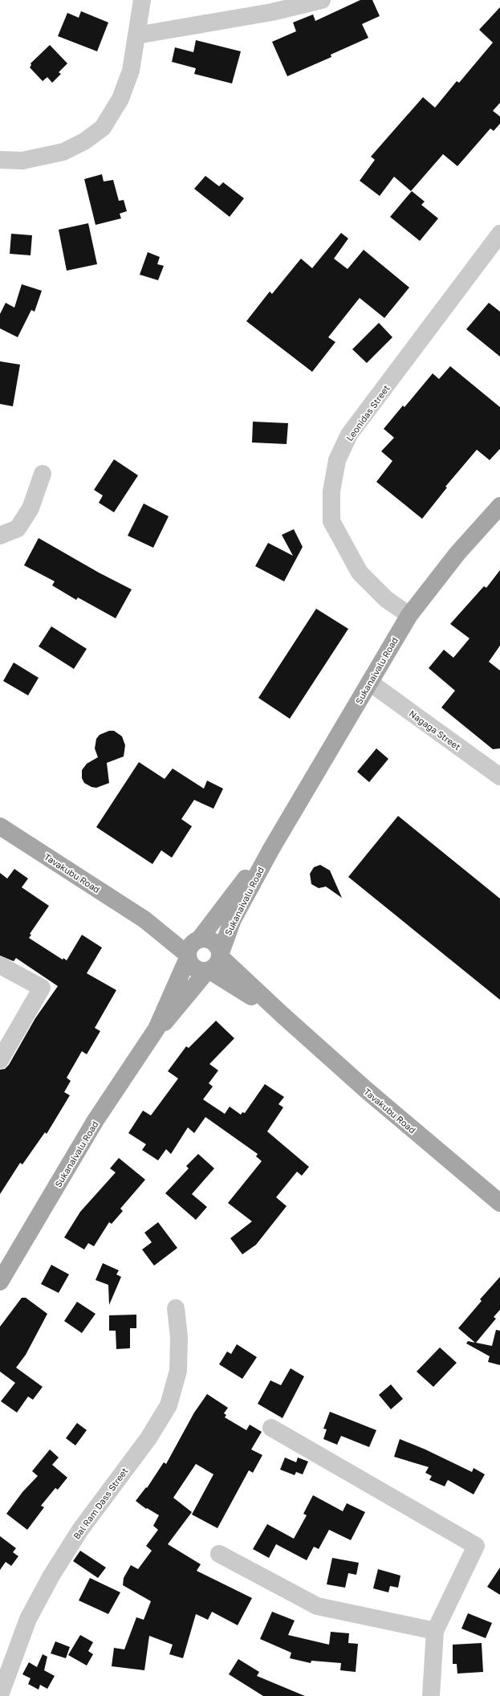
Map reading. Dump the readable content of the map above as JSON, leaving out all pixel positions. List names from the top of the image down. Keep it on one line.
{"streets":{"main road":["Sukanaivalu Road","Tavakubu Road"],"street":["Leonidas Street","Nagaga Street","Bal Ram Dass Street"]},"crossings":[["Leonidas Street","Sukanaivalu Road"],["Sukanaivalu Road","Nagaga Street"],["Sukanaivalu Road","Tavakubu Road"]]}
